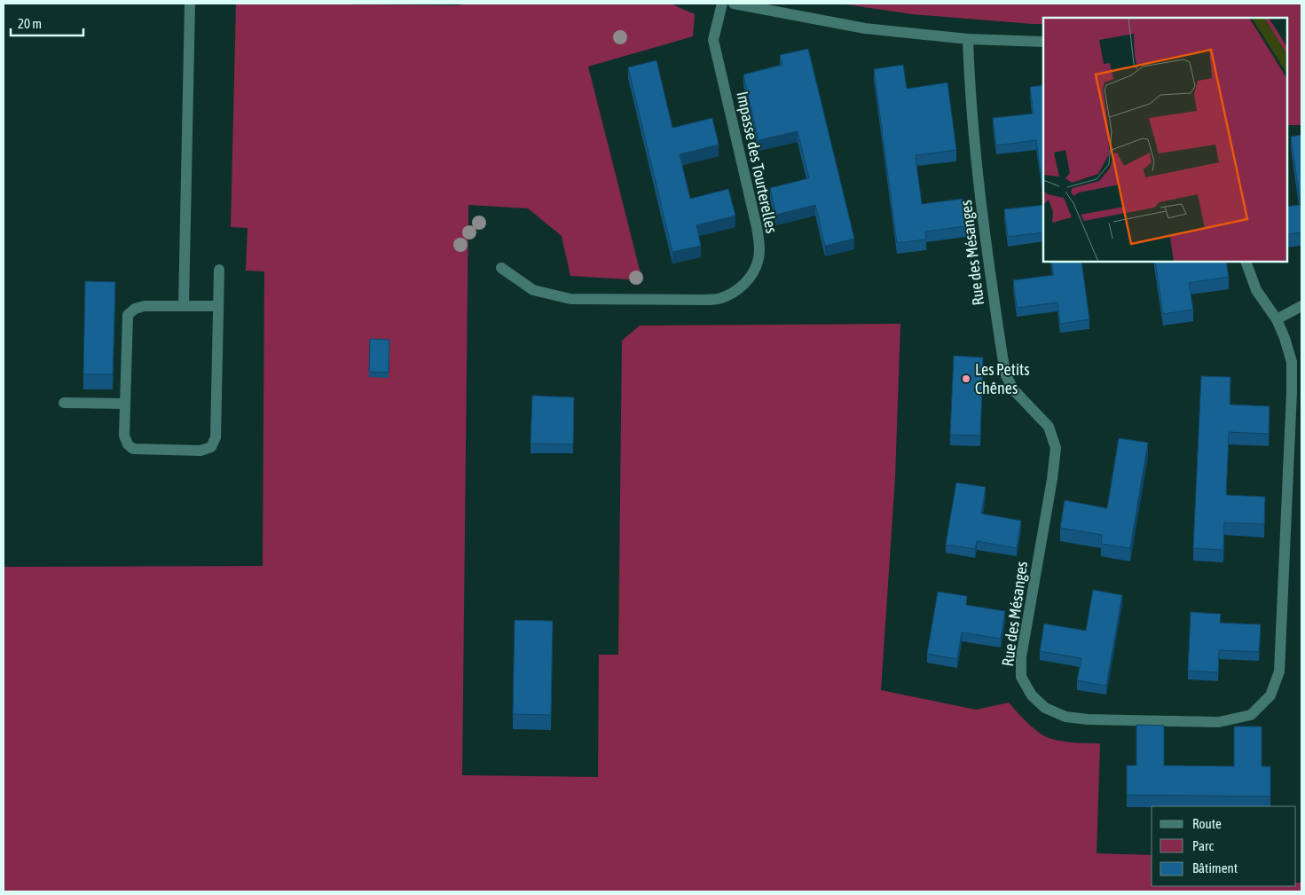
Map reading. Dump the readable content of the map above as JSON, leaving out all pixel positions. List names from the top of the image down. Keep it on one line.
{"streets":{"street":["Impasse des Tourterelles","Rue des Mésanges"]},"places":["Les Petits Chênes"],"legend":["Route","Parc","Bâtiment"],"scale_bar":"20 m"}
